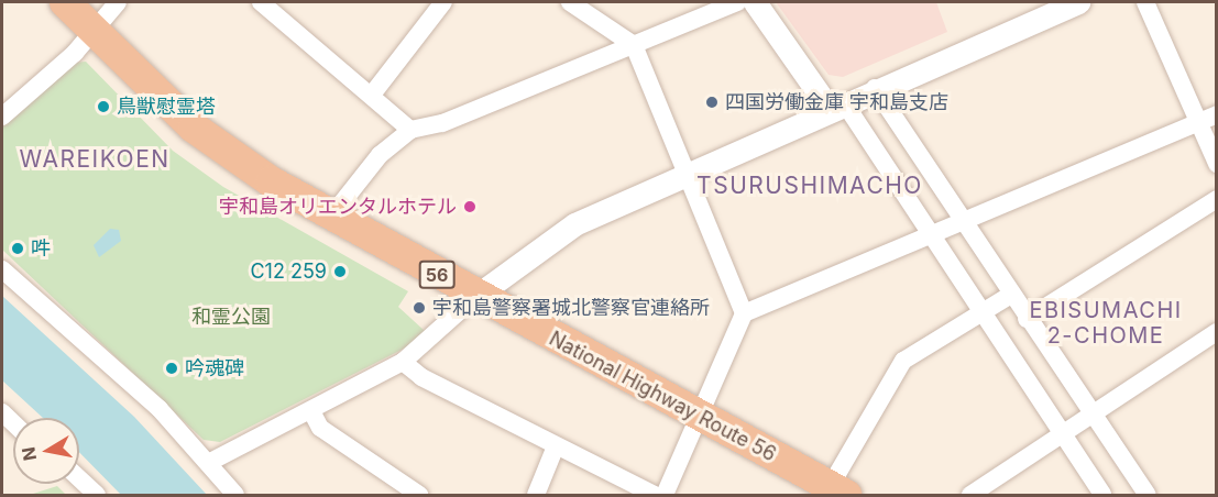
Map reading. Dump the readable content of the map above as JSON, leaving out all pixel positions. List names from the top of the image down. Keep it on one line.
{"streets":{"highway":["56","National Highway Route 56"]},"districts":["WAREIKOEN","TSURUSHIMACHO","EBISUMACHI 2-CHOME"],"parks":["和霊公園"],"places":["四国労働金庫 宇和島支店","鳥獣慰霊塔","宇和島オリエンタルホテル","吽","C12 259","宇和島警察署城北警察官連絡所","吟魂碑"],"north":"left"}
